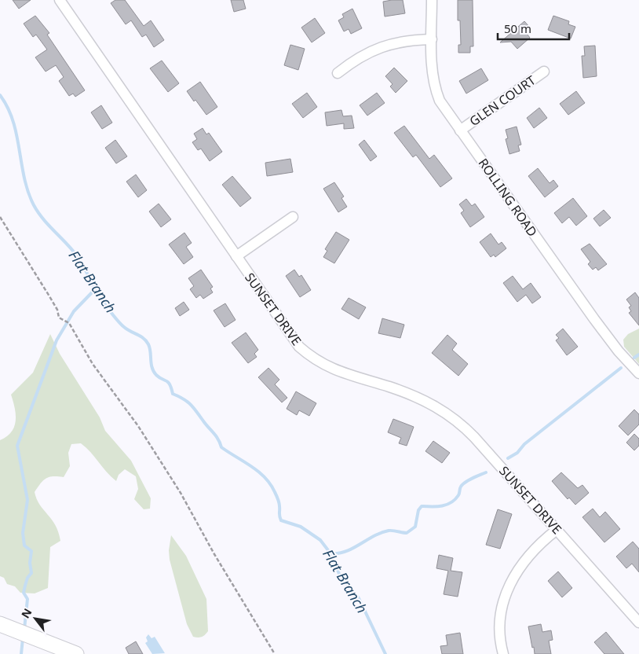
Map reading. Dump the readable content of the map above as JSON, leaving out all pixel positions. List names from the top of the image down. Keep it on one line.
{"streets":{"street":["GLEN COURT","ROLLING ROAD","SUNSET DRIVE"]},"crossings":[["GLEN COURT","ROLLING ROAD"]],"water":["Flat Branch"],"scale_bar":"50 m","north":"top left"}
